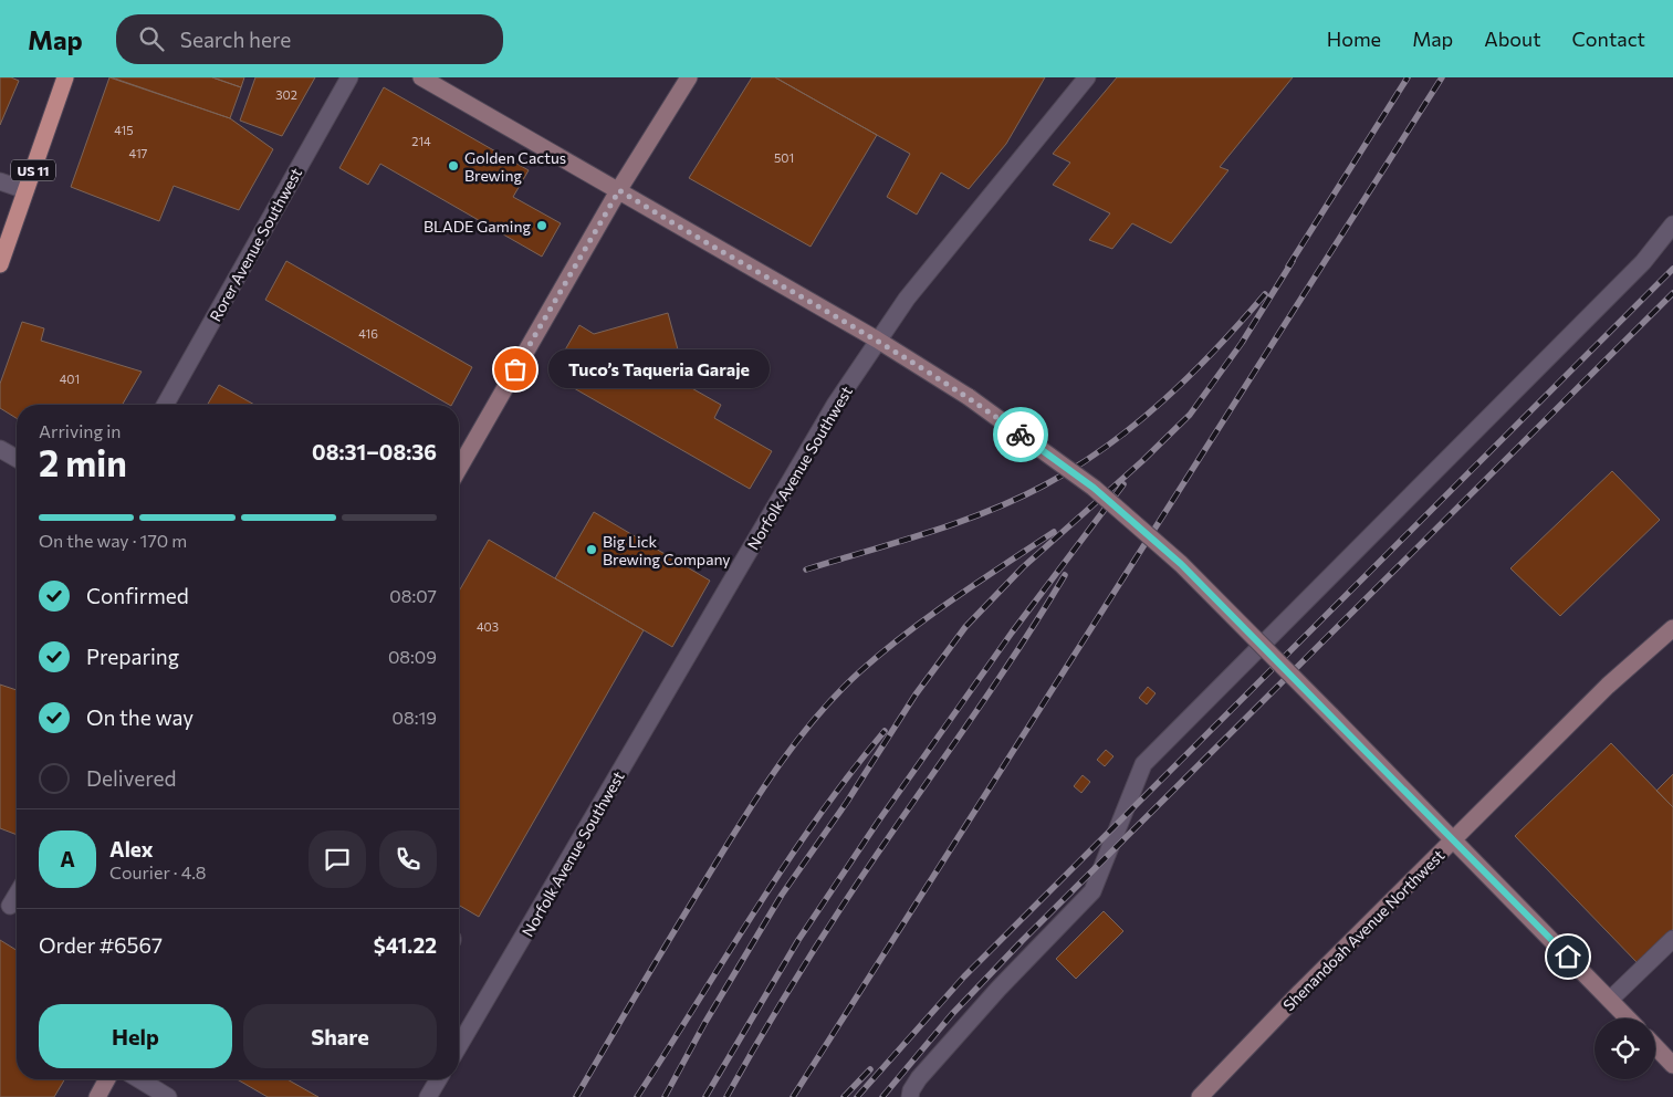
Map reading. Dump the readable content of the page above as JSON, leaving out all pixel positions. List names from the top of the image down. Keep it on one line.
{"streets":{"main road":["US 11"],"street":["Rorer Avenue Southwest","Norfolk Avenue Southwest","Shenandoah Avenue Northwest"]},"places":["Golden Cactus Brewing","BLADE Gaming","Tuco’s Taqueria Garaje","Big Lick Brewing Company"],"house_numbers":["302","415","214","417","501","416","401","403"],"page":{"header":"Map","search":"Search here","nav":["Home","Map","About","Contact"],"bubble":"Tuco’s Taqueria Garaje","heading":["2 min","Arriving in","08:31–08:36"],"panel":["Alex","Courier · 4.8","Order #6567","$41.22"],"bar":"On the way · 170 m","list":[["Confirmed","08:07"],["Preparing","08:09"],["On the way","08:19"],"Delivered"],"round":"A","buttons":["Help","Share"]}}
